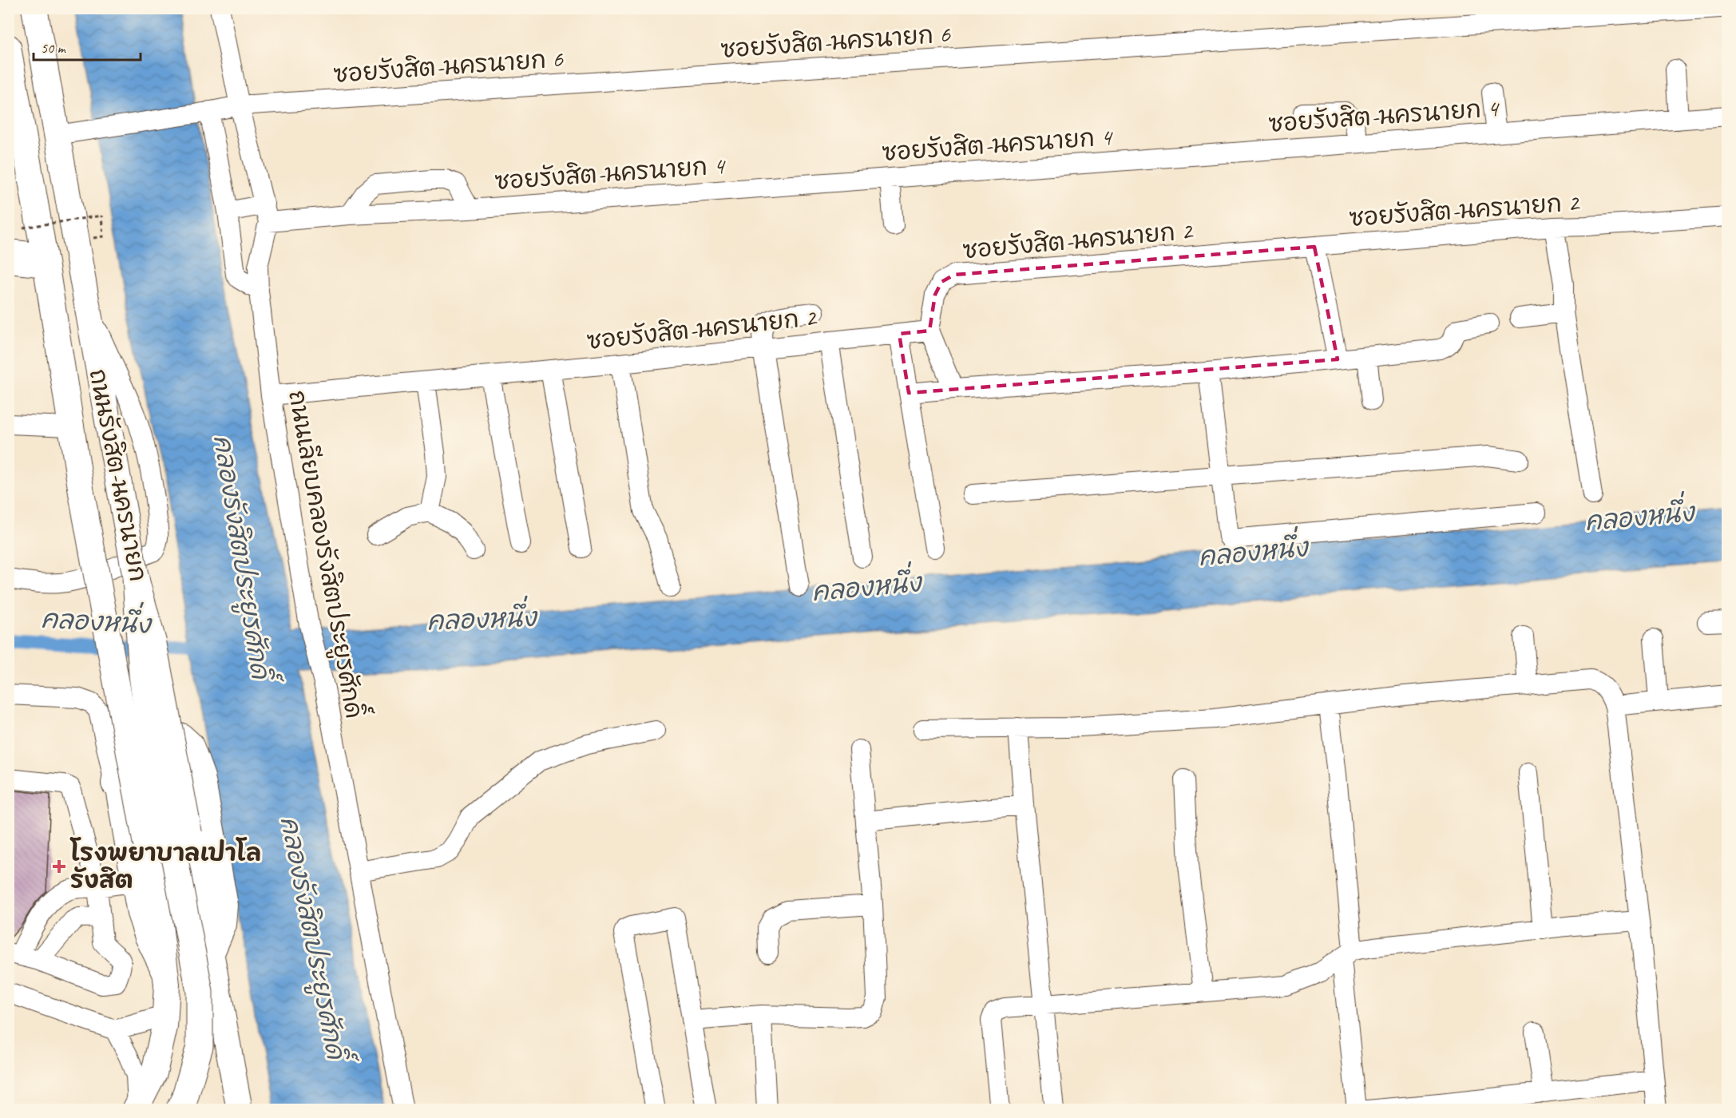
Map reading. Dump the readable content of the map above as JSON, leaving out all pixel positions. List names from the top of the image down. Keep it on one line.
{"streets":{"main road":["ถนนรังสิต-นครนายก"],"street":["ซอยรังสิต-นครนายก 6","ซอยรังสิต-นครนายก 4","ซอยรังสิต-นครนายก 2","ถนนเลียบคลองรังสิตประยูรศักดิ์"]},"crossings":[["ซอยรังสิต-นครนายก 6","ถนนรังสิต-นครนายก"],["ซอยรังสิต-นครนายก 6","ถนนเลียบคลองรังสิตประยูรศักดิ์"],["ซอยรังสิต-นครนายก 4","ถนนเลียบคลองรังสิตประยูรศักดิ์"],["ซอยรังสิต-นครนายก 2","ถนนเลียบคลองรังสิตประยูรศักดิ์"]],"water":["คลองหนึ่ง","คลองรังสิตประยูรศักดิ์"],"places":{"health":["โรงพยาบาลเปาโล รังสิต"]},"scale_bar":"50 m"}
